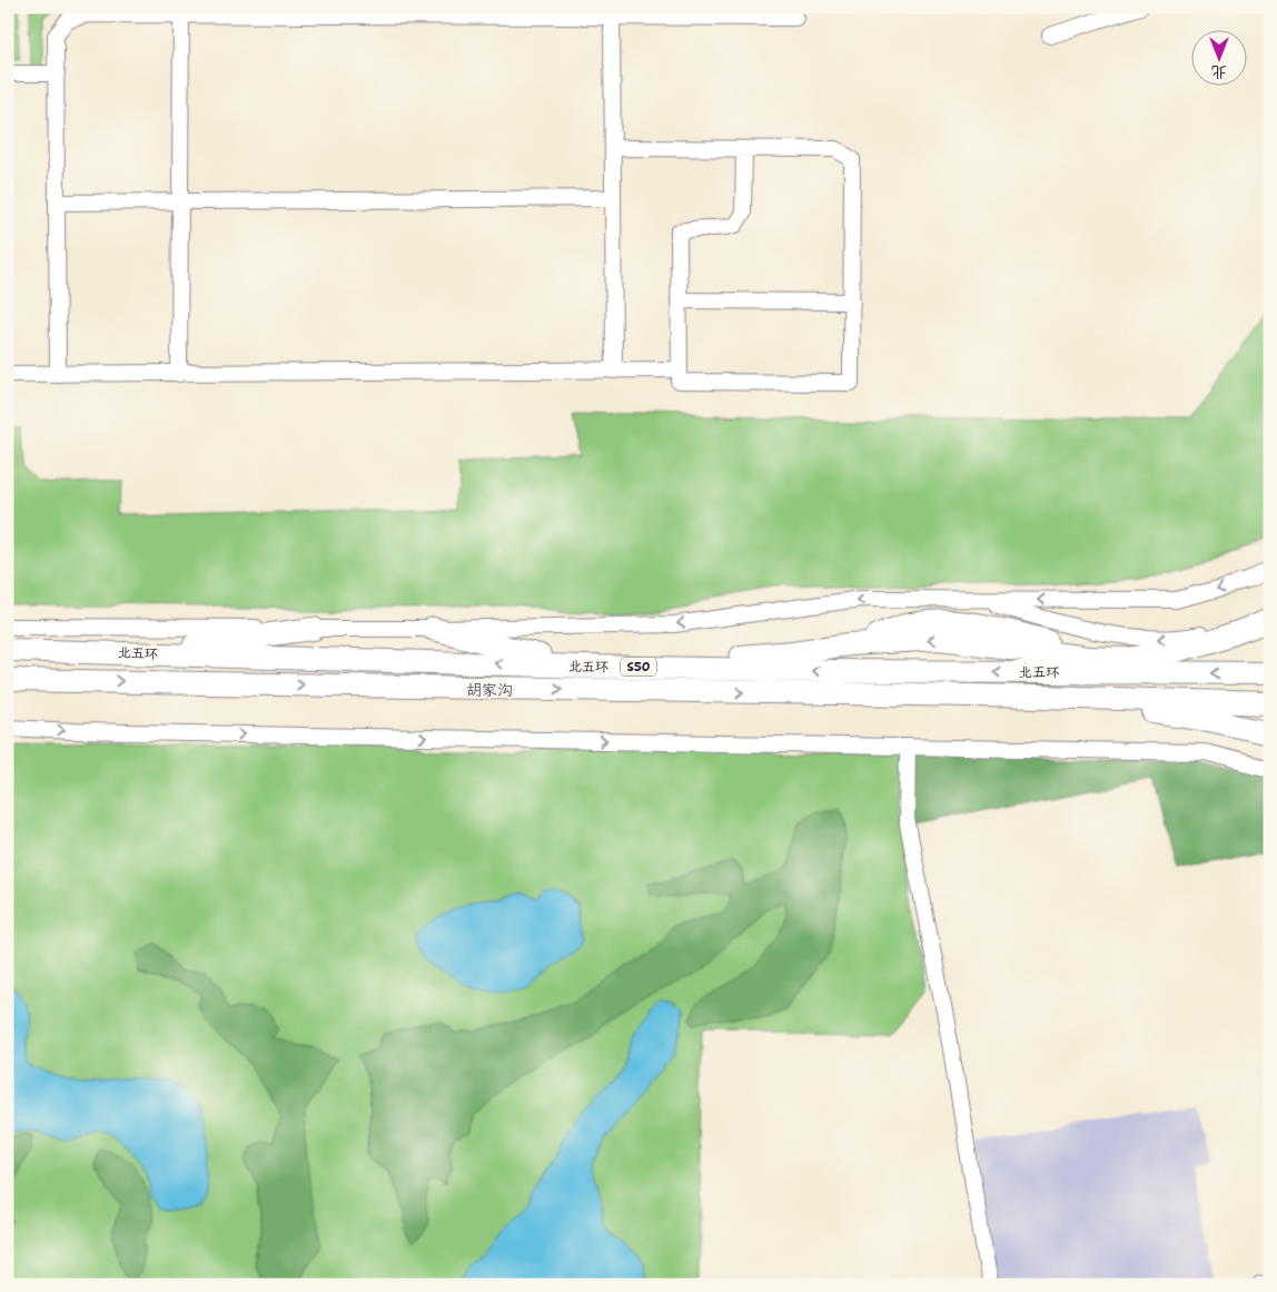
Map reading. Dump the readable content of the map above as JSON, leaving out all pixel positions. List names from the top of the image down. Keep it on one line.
{"streets":{"highway":["北五环","S50"]},"districts":["胡家沟"],"north":"bottom"}
